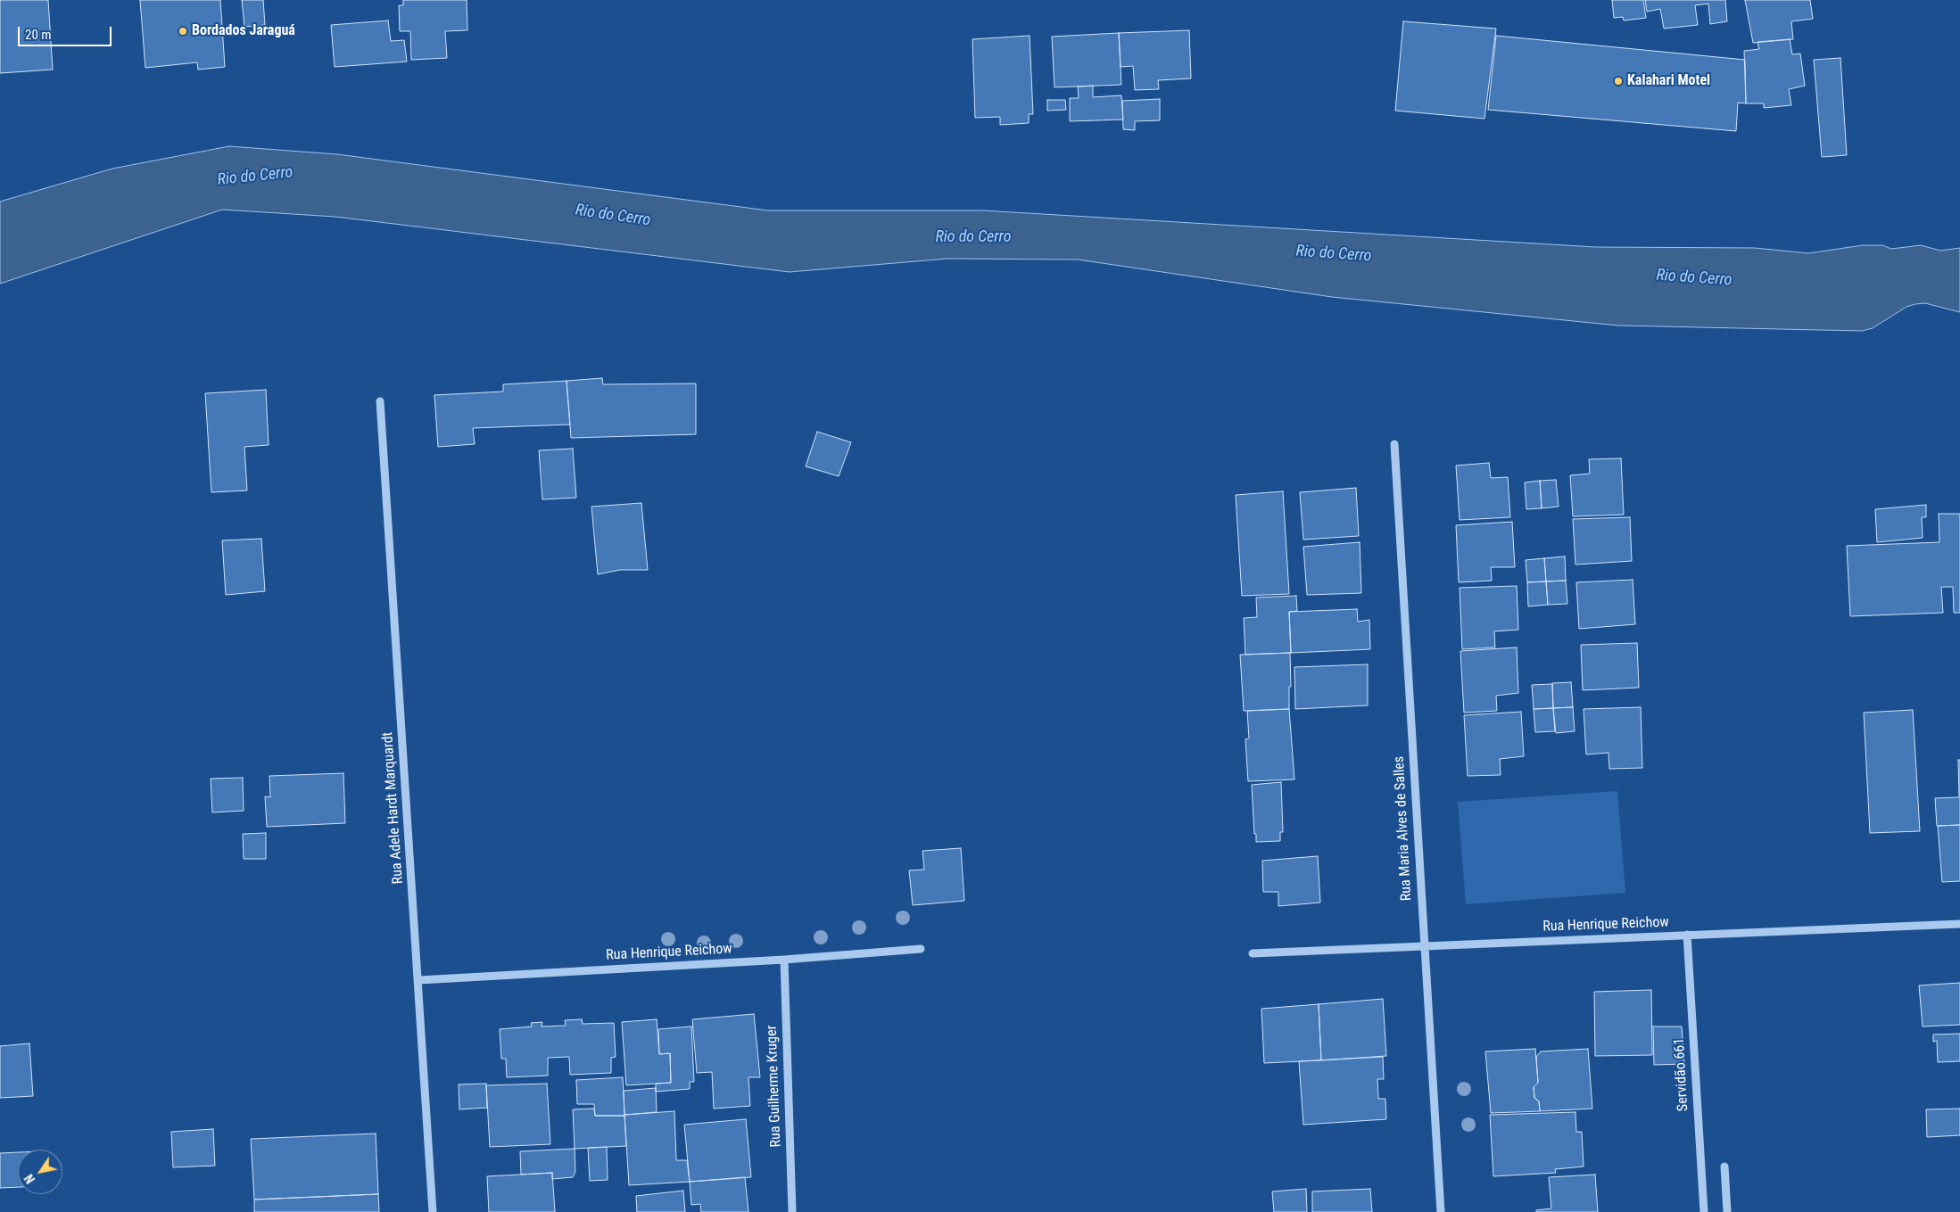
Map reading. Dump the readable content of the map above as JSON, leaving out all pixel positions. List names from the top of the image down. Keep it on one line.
{"streets":{"street":["Rua Adele Hardt Marquardt","Rua Maria Alves de Salles","Rua Henrique Reichow","Servidão 661","Rua Guilherme Kruger"]},"crossings":[["Rua Adele Hardt Marquardt","Rua Henrique Reichow"],["Rua Maria Alves de Salles","Rua Henrique Reichow"],["Rua Henrique Reichow","Servidão 661"],["Rua Henrique Reichow","Rua Guilherme Kruger"]],"water":["Rio do Cerro"],"places":["Bordados Jaraguá","Kalahari Motel"],"scale_bar":"20 m","north":"bottom left"}
